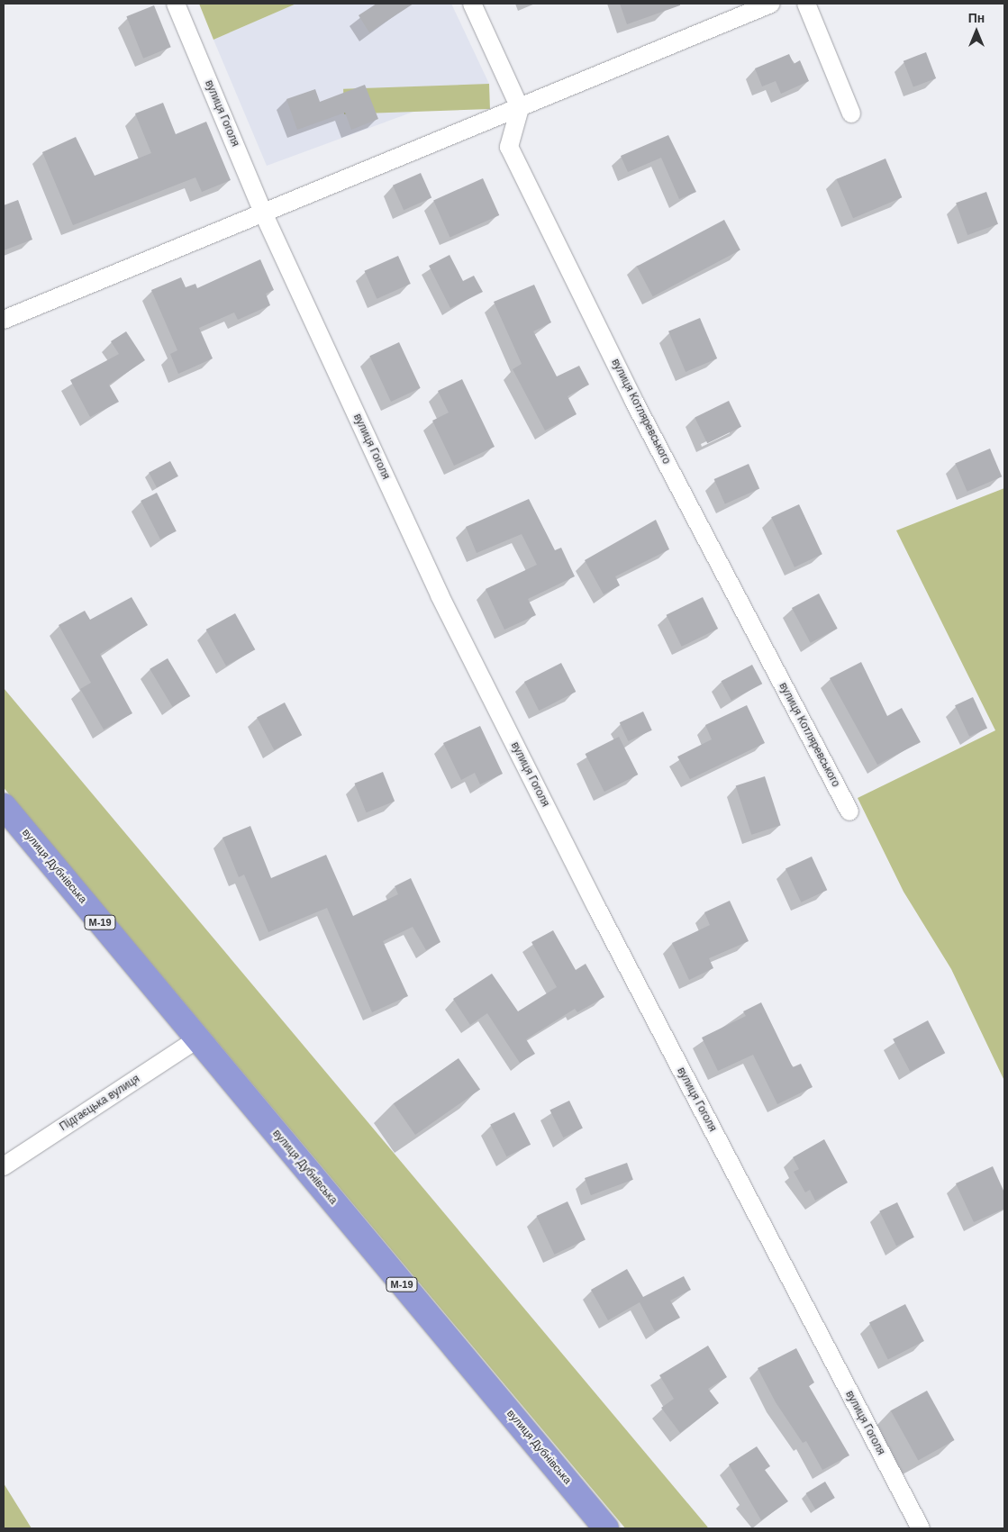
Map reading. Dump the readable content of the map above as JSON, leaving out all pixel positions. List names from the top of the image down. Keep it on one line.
{"streets":{"highway":["вулиця Дубнівська","М-19"],"street":["вулиця Гоголя","вулиця Котляревського","Підгаєцька вулиця"]},"crossings":[["вулиця Дубнівська","Підгаєцька вулиця"]],"north":"top"}
